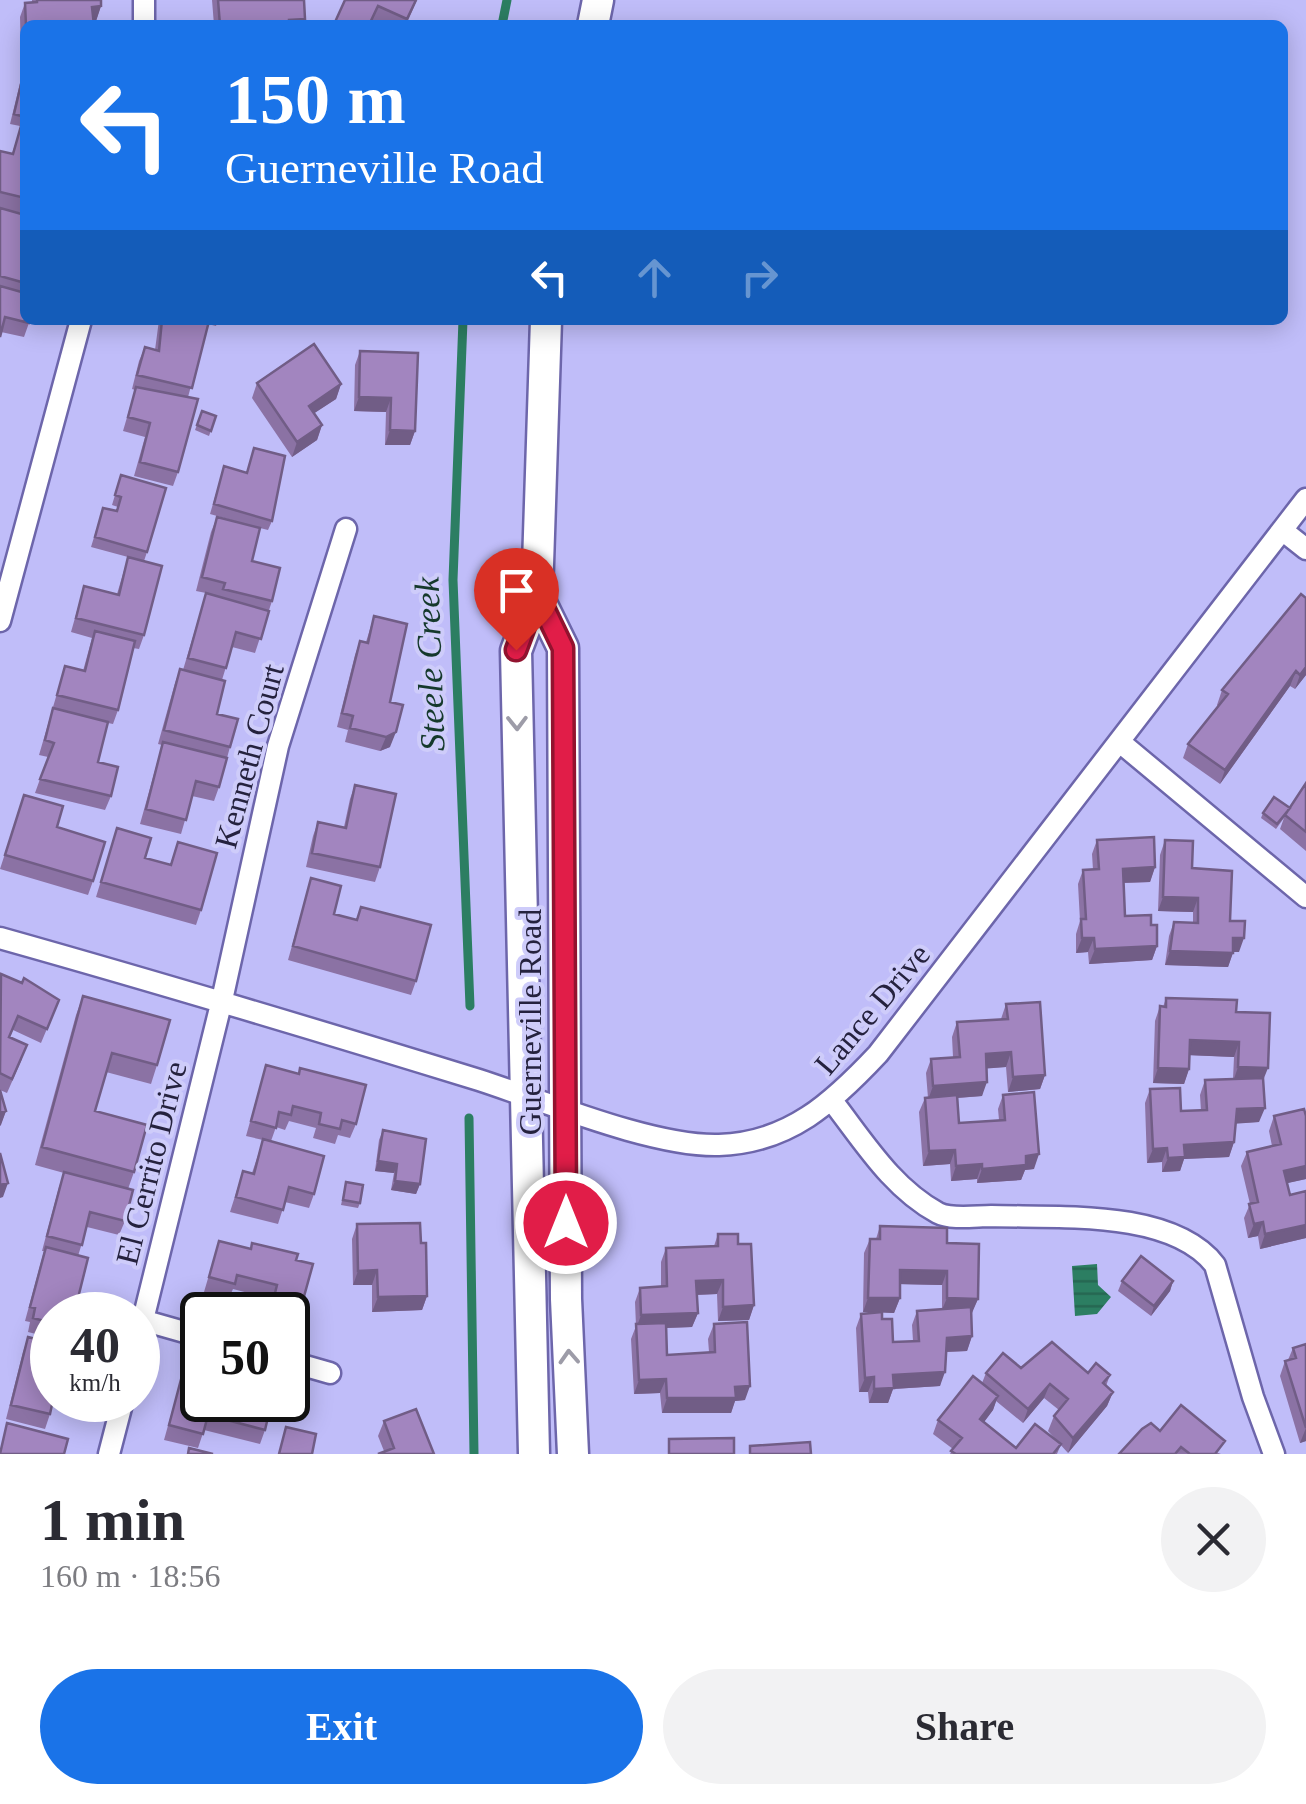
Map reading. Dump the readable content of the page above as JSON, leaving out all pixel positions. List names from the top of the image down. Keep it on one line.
{"streets":{"main road":["Guerneville Road"],"street":["Kenneth Court","Lance Drive","El Cerrito Drive"]},"crossings":[["Kenneth Court","Lance Drive"],["Kenneth Court","El Cerrito Drive"],["Lance Drive","Guerneville Road"],["Lance Drive","El Cerrito Drive"]],"water":["Steele Creek"],"page":{"turn":["150 m","Guerneville Road"],"speed":"40 km/h","limit":"50","heading":["1 min","160 m · 18:56"],"buttons":["Exit","Share"]}}
